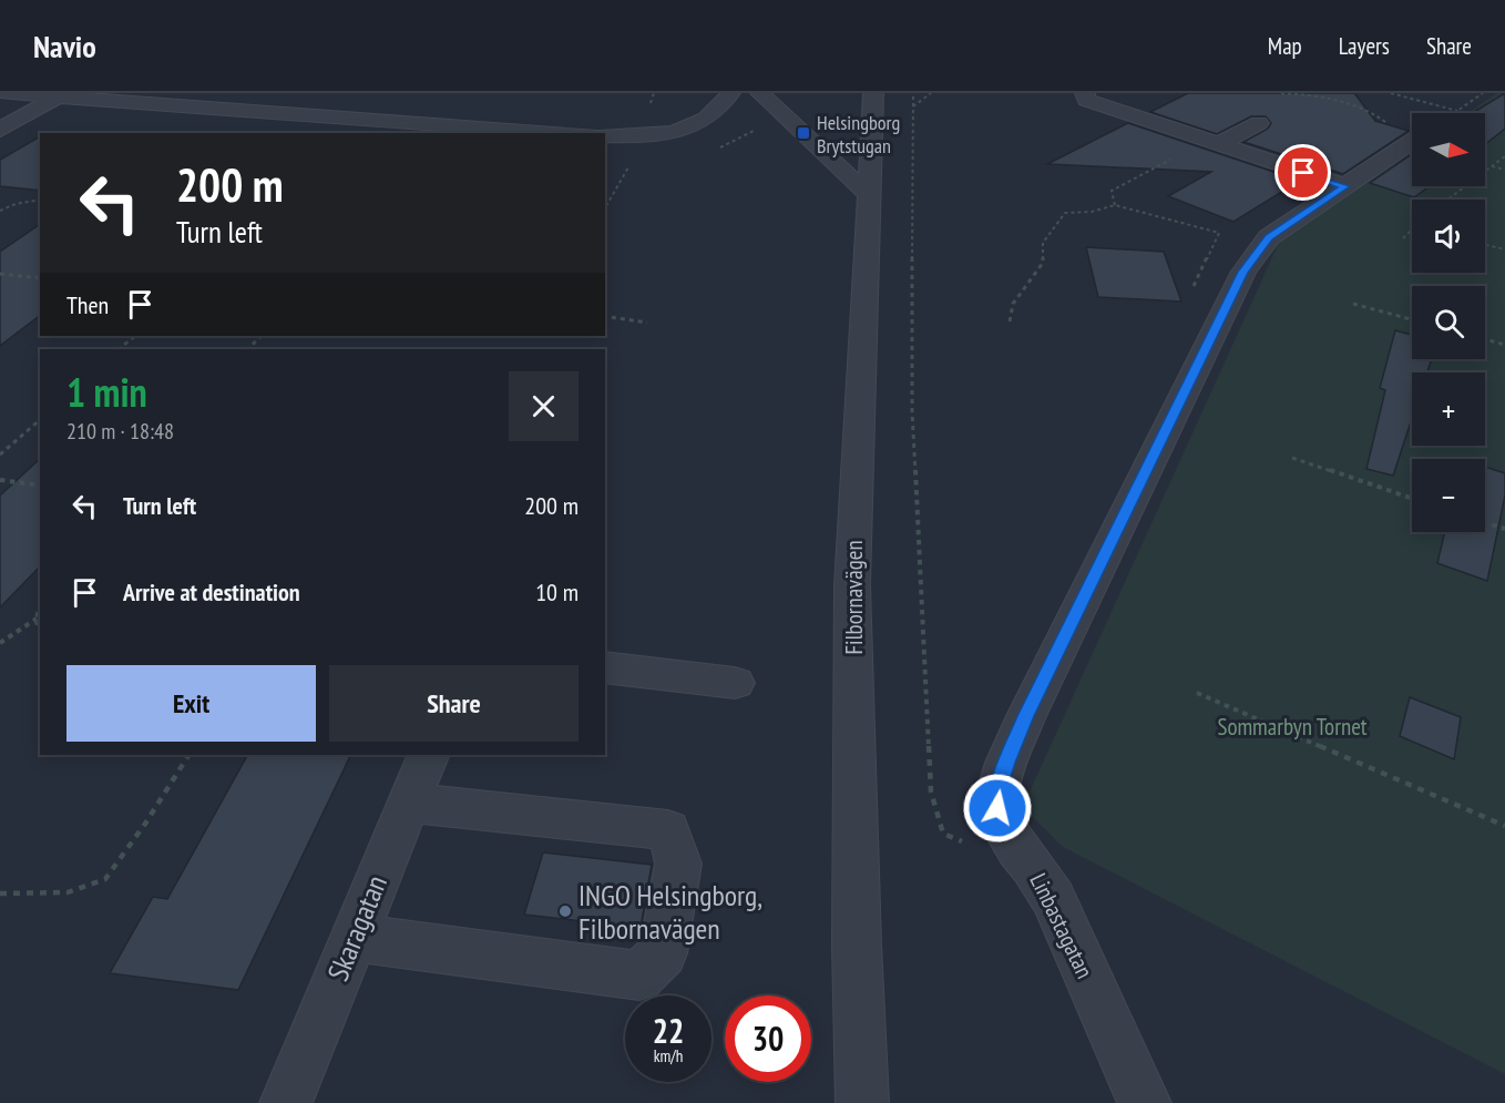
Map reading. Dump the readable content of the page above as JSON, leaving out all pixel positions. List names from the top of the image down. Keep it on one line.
{"streets":{"street":["Filbornavägen","Linbastagatan","Skaragatan"]},"parks":["Sommarbyn Tornet"],"places":{"transit":["Helsingborg Brytstugan"],"other":["INGO Helsingborg, Filbornavägen"]},"north":"right","page":{"header":"Navio","nav":["Map","Layers","Share"],"map_buttons":["+","−"],"turn":["200 m","Turn left"],"then":"Then","heading":["1 min","210 m · 18:48"],"list":[{"name":"Turn left","value":"200 m"},{"name":"Arrive at destination","value":"10 m"}],"buttons":["Exit","Share"],"speed":"22 km/h","limit":"30"}}
